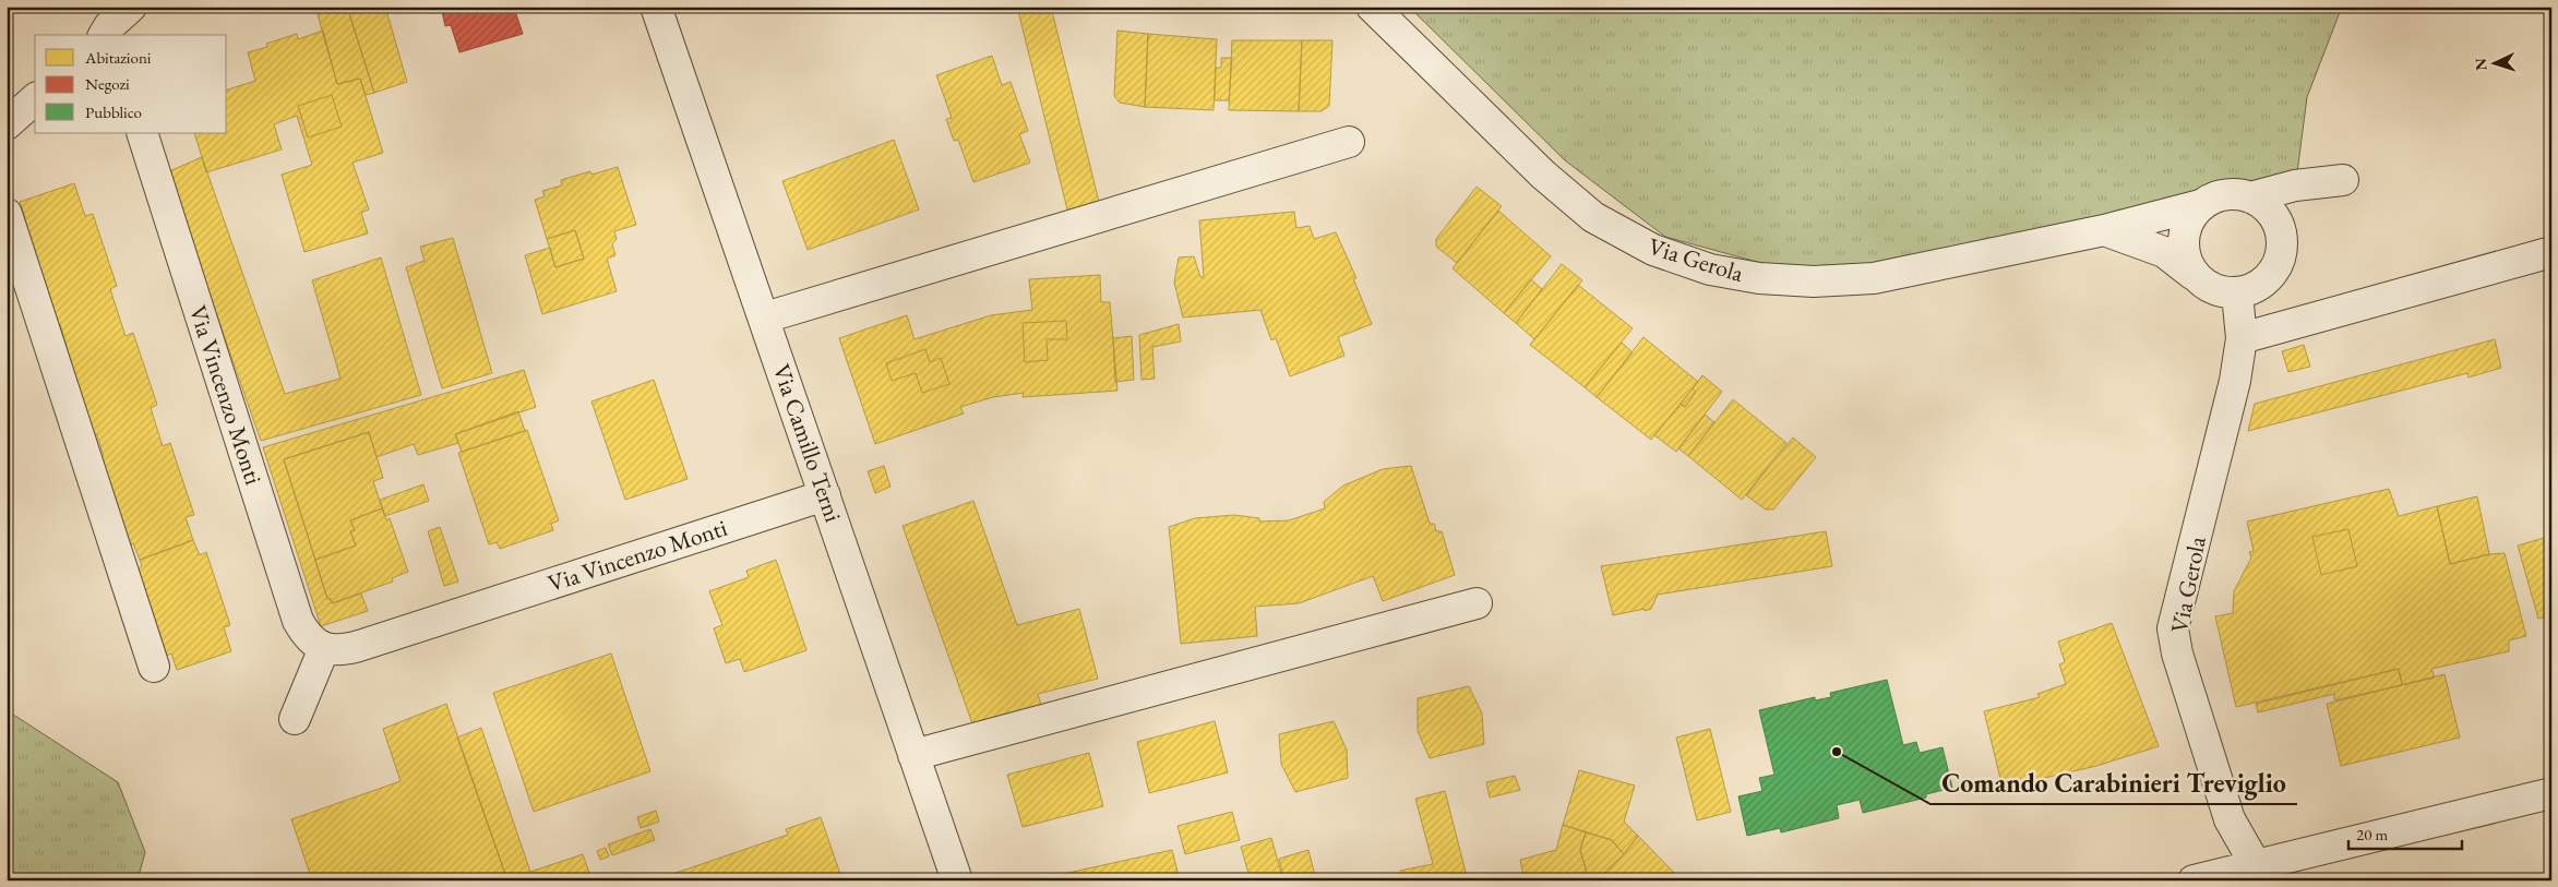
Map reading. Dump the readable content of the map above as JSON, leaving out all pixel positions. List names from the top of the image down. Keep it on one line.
{"streets":{"street":["Via Gerola","Via Vincenzo Monti","Via Camillo Terni"]},"crossings":[["Via Vincenzo Monti","Via Camillo Terni"]],"places":["Comando Carabinieri Treviglio"],"legend":["Abitazioni","Negozi","Pubblico"],"scale_bar":"20 m","north":"left"}
